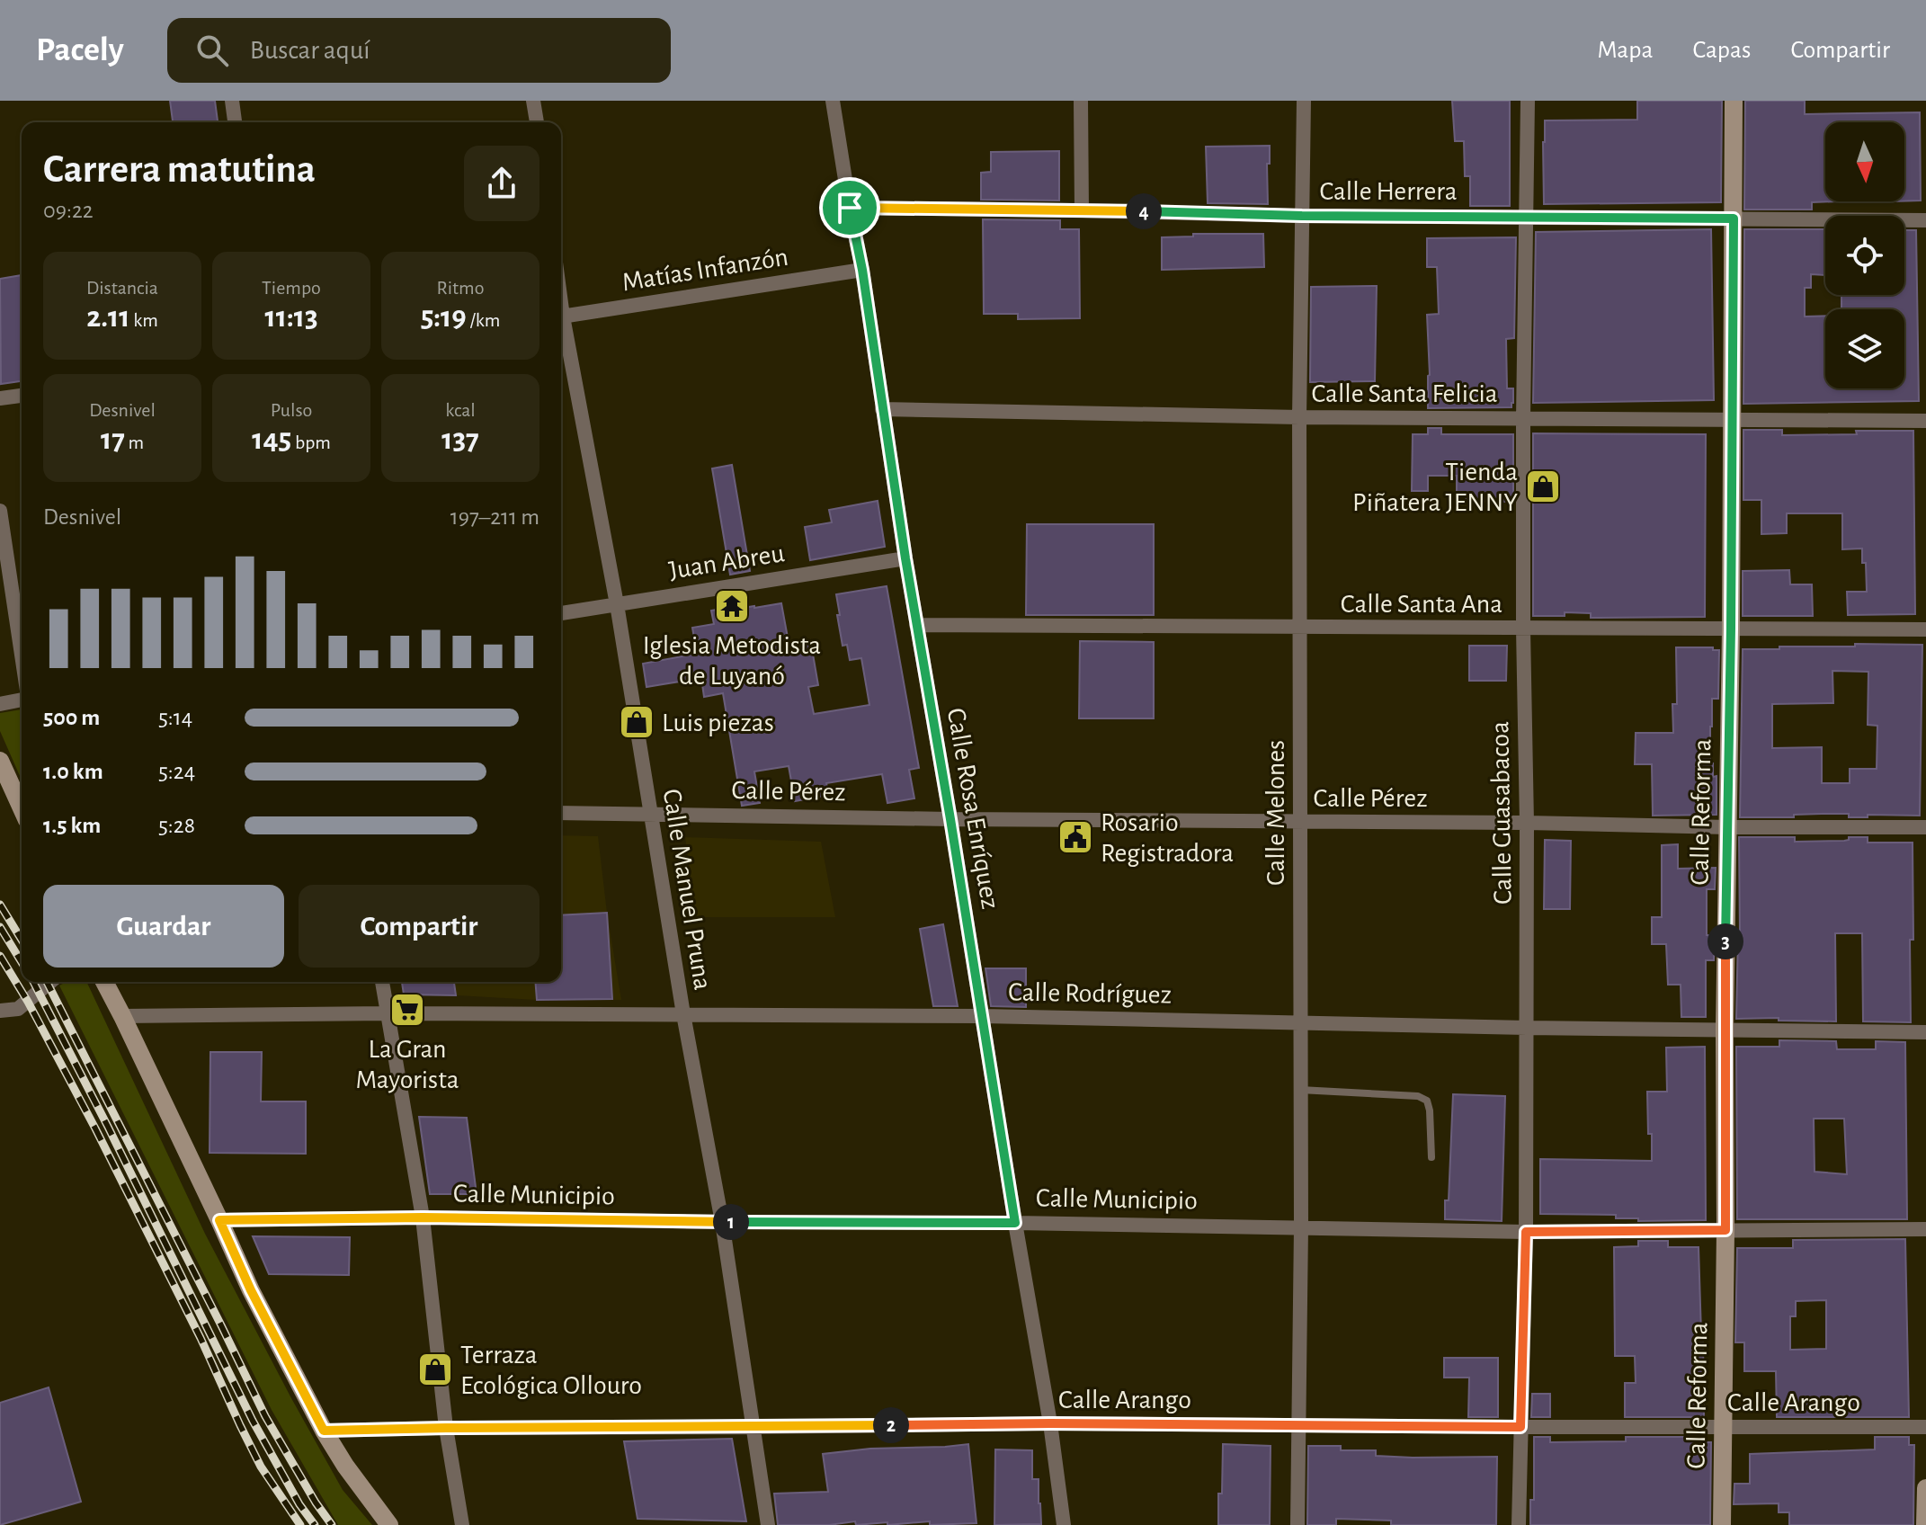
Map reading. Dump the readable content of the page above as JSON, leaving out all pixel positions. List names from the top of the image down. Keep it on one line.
{"streets":{"street":["Calle Herrera","Matías Infanzón","Calle Santa Felicia","Juan Abreu","Calle Santa Ana","Calle Pérez","Calle Rosa Enríquez","Calle Reforma","Calle Melones","Calle Guasabacoa","Calle Manuel Pruna","Calle Rodríguez","Calle Municipio","Calle Arango"]},"crossings":[["Calle Herrera","Calle Rosa Enríquez"],["Calle Herrera","Calle Reforma"],["Calle Herrera","Calle Melones"],["Calle Herrera","Calle Guasabacoa"],["Matías Infanzón","Calle Rosa Enríquez"],["Calle Santa Felicia","Calle Rosa Enríquez"],["Calle Santa Felicia","Calle Reforma"],["Calle Santa Felicia","Calle Melones"],["Calle Santa Felicia","Calle Guasabacoa"],["Juan Abreu","Calle Rosa Enríquez"],["Juan Abreu","Calle Manuel Pruna"],["Calle Santa Ana","Calle Rosa Enríquez"],["Calle Santa Ana","Calle Reforma"],["Calle Santa Ana","Calle Melones"],["Calle Santa Ana","Calle Guasabacoa"],["Calle Pérez","Calle Rosa Enríquez"],["Calle Pérez","Calle Reforma"],["Calle Pérez","Calle Melones"],["Calle Pérez","Calle Guasabacoa"],["Calle Pérez","Calle Manuel Pruna"],["Calle Rosa Enríquez","Calle Rodríguez"],["Calle Rosa Enríquez","Calle Municipio"],["Calle Rosa Enríquez","Calle Arango"],["Calle Reforma","Calle Rodríguez"],["Calle Reforma","Calle Municipio"],["Calle Reforma","Calle Arango"],["Calle Melones","Calle Rodríguez"],["Calle Melones","Calle Municipio"],["Calle Melones","Calle Arango"],["Calle Guasabacoa","Calle Rodríguez"],["Calle Guasabacoa","Calle Municipio"],["Calle Guasabacoa","Calle Arango"],["Calle Manuel Pruna","Calle Rodríguez"],["Calle Manuel Pruna","Calle Municipio"],["Calle Manuel Pruna","Calle Arango"]],"places":{"shop":["Tienda Piñatera JENNY","Luis piezas","Terraza Ecológica Ollouro"],"temple":["Iglesia Metodista de Luyanó"],"public building":["Rosario Registradora"],"supermarket":["La Gran Mayorista"]},"north":"bottom","page":{"header":"Pacely","search":"Buscar aquí","nav":["Mapa","Capas","Compartir"],"heading":["Carrera matutina","09:22"],"pins":["4","3","1","2"],"stats":[["Distancia","2.11 km"],["Tiempo","11:13"],["Ritmo","5:19 /km"],["Desnivel","17 m"],["Pulso","145 bpm"],["kcal","137"]],"chart":["Desnivel","197–211 m"],"list":[{"name":"500 m","note":"5:14"},{"name":"1.0 km","note":"5:24"},{"name":"1.5 km","note":"5:28"}],"buttons":["Guardar","Compartir"]}}
